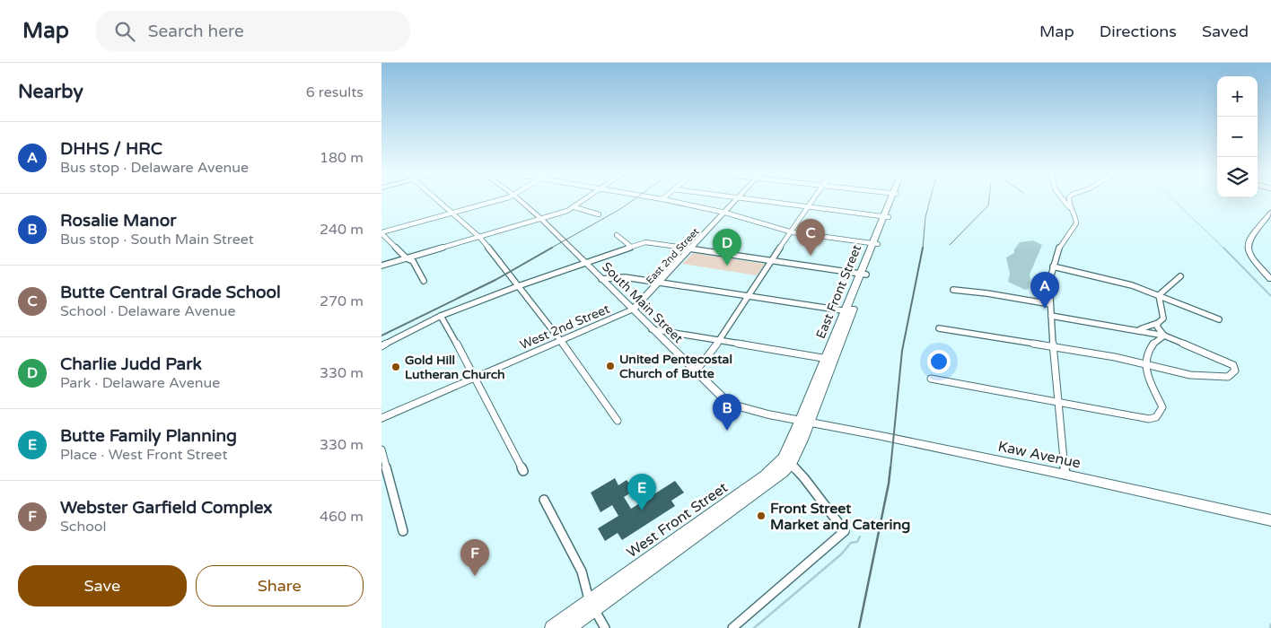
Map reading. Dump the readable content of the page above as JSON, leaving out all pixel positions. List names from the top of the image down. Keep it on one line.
{"streets":{"main road":["East Front Street","South Main Street","West Front Street"],"street":["East 2nd Street","West 2nd Street","Kaw Avenue"]},"crossings":[["East 2nd Street","South Main Street"],["East 2nd Street","West 2nd Street"],["East Front Street","South Main Street"],["East Front Street","Kaw Avenue"],["East Front Street","West Front Street"],["South Main Street","West 2nd Street"],["South Main Street","Kaw Avenue"],["South Main Street","West Front Street"],["Kaw Avenue","West Front Street"]],"places":["United Pentecostal Church of Butte","Gold Hill Lutheran Church","Front Street Market and Catering"],"page":{"header":"Map","search":"Search here","nav":["Map","Directions","Saved"],"heading":["Nearby","6 results"],"map_buttons":["+","−"],"list":[{"mark":"A","name":"DHHS / HRC","note":"Bus stop · Delaware Avenue","value":"180 m"},{"mark":"B","name":"Rosalie Manor","note":"Bus stop · South Main Street","value":"240 m"},{"mark":"C","name":"Butte Central Grade School","note":"School · Delaware Avenue","value":"270 m"},{"mark":"D","name":"Charlie Judd Park","note":"Park · Delaware Avenue","value":"330 m"},{"mark":"E","name":"Butte Family Planning","note":"Place · West Front Street","value":"330 m"},{"mark":"F","name":"Webster Garfield Complex","note":"School","value":"460 m"}],"pins":["C","D","A","B","E","F"],"buttons":["Save","Share"]}}
